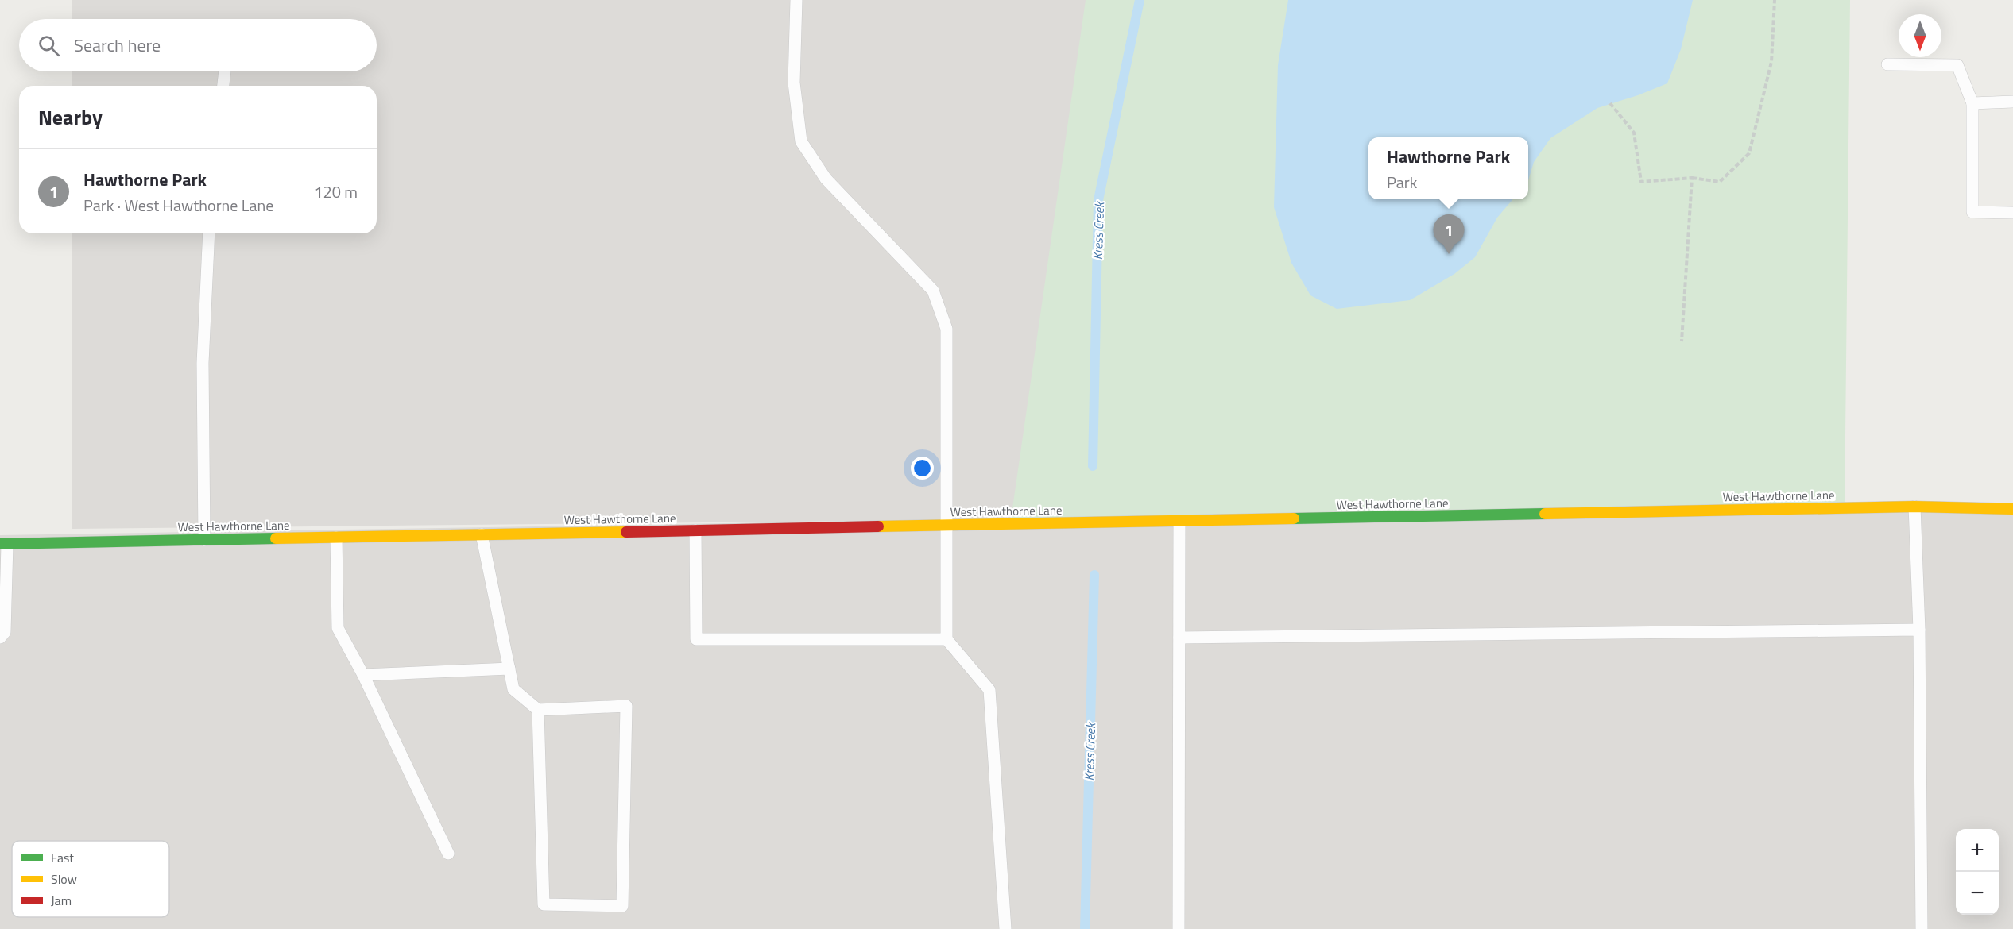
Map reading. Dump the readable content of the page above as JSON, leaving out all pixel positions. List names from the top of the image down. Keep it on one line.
{"streets":{"street":["West Hawthorne Lane"]},"water":["Kress Creek"],"legend":["Fast","Slow","Jam"],"north":"bottom","page":{"search":"Search here","heading":"Nearby","popup":["Hawthorne Park","Park"],"list":[{"mark":"1","name":"Hawthorne Park","note":"Park · West Hawthorne Lane","value":"120 m"}],"pins":"1","map_buttons":["+","−"]}}
